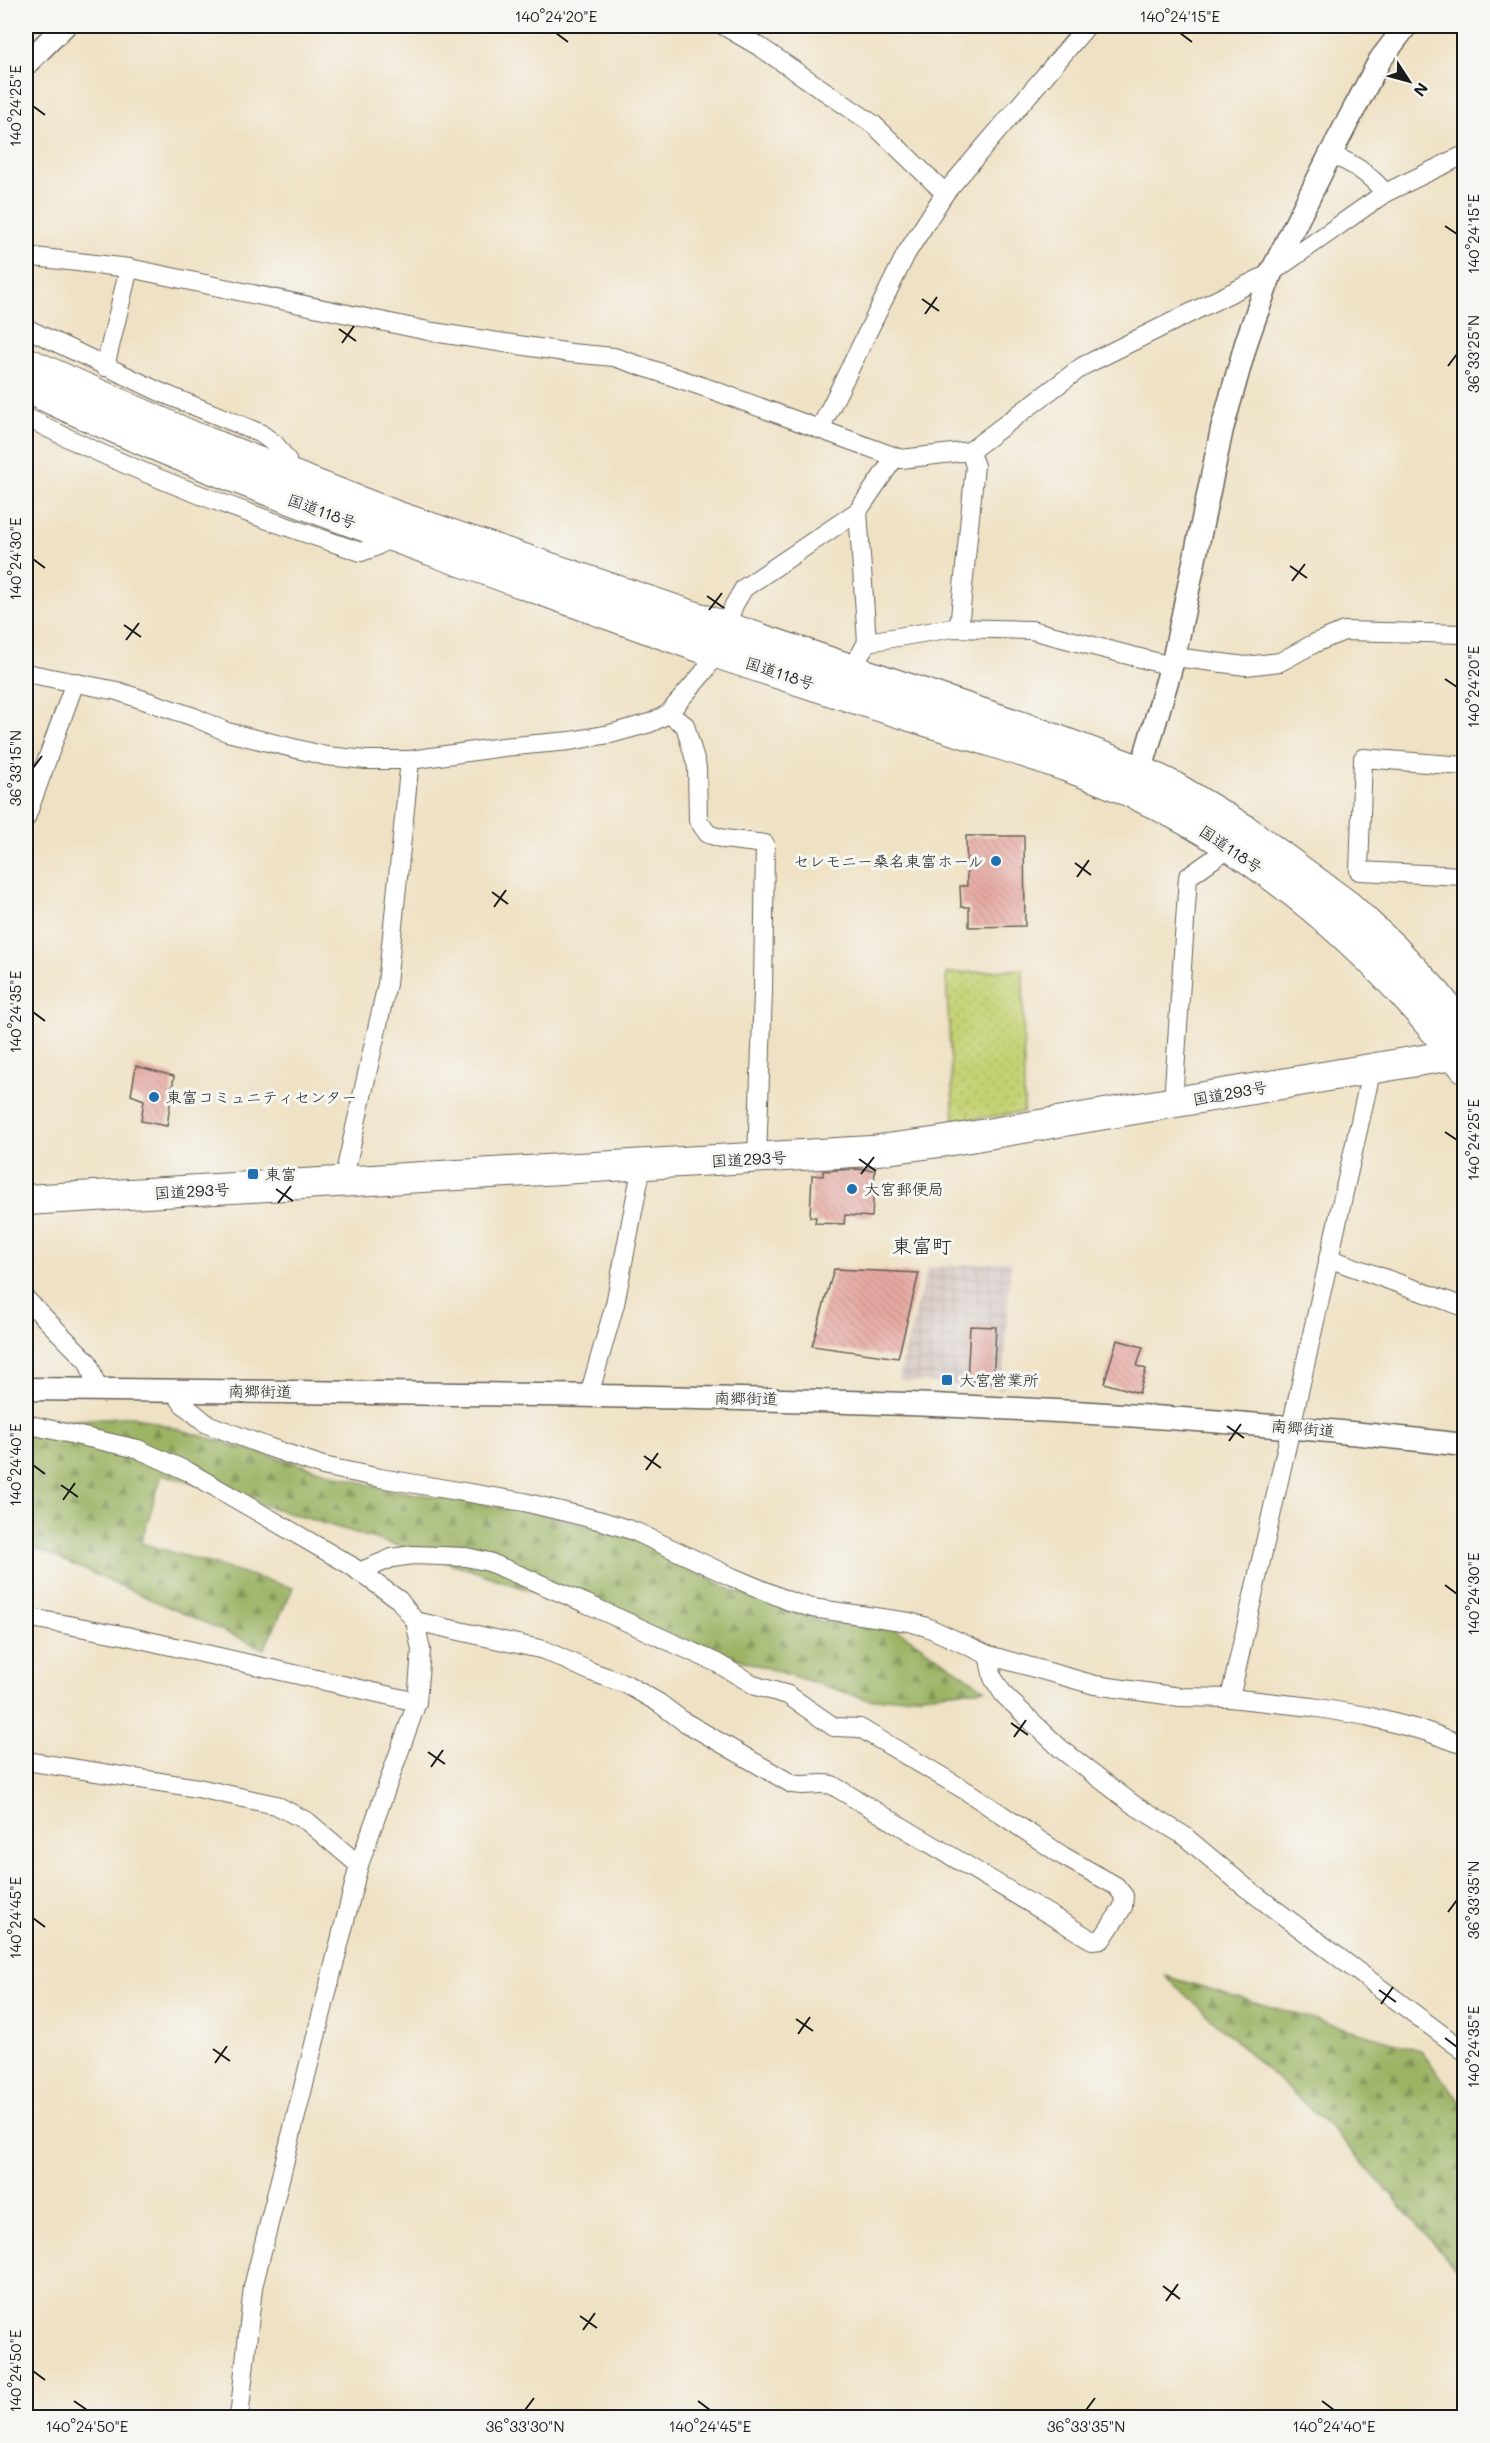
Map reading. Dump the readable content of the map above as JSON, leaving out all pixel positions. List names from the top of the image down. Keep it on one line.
{"streets":{"highway":["国道118号","国道293号"],"street":["南郷街道"]},"crossings":[["国道118号","国道293号"]],"districts":["東富町"],"places":{"other":["セレモニー桑名東富ホール","東富コミュニティセンター","大宮郵便局"],"transit":["東富","大宮営業所"]},"north":"bottom right","coordinates":["140°24'20\"E","140°24'15\"E","140°24'25\"E","36°33'25\"N","140°24'30\"E","36°33'15\"N","140°24'35\"E","140°24'40\"E","36°33'35\"N","140°24'45\"E","140°24'50\"E","36°33'30\"N"]}
